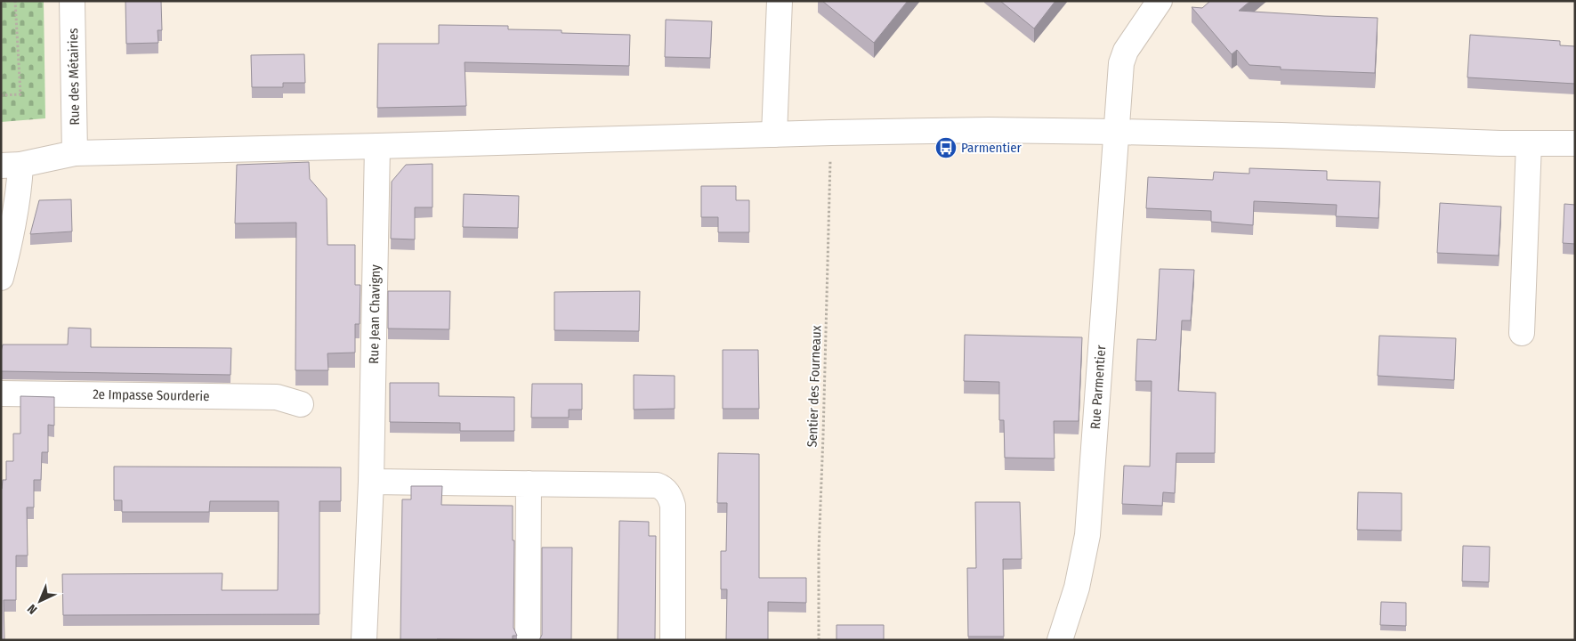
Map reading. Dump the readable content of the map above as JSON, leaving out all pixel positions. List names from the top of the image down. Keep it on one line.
{"streets":{"street":["Rue des Métairies","Rue Jean Chavigny","Rue Parmentier","2e Impasse Sourderie"],"path":["Sentier des Fourneaux"]},"places":{"bus stop":["Parmentier"]},"north":"bottom left"}
